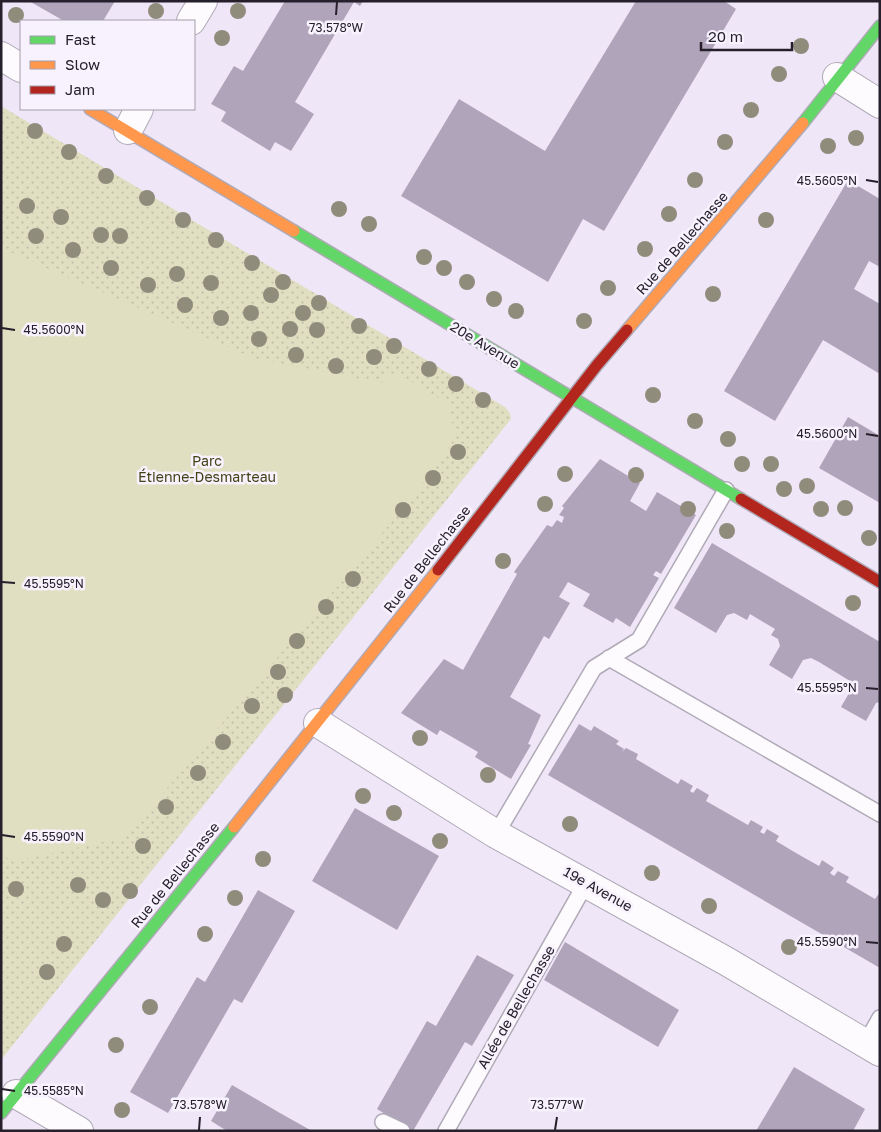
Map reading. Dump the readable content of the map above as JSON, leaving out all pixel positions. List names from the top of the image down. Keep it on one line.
{"streets":{"street":["Rue de Bellechasse","20e Avenue","19e Avenue"],"lane":["Allée de Bellechasse"]},"crossings":[["Rue de Bellechasse","20e Avenue"],["Rue de Bellechasse","19e Avenue"],["19e Avenue","Allée de Bellechasse"]],"parks":["Parc Étienne-Desmarteau"],"legend":["Fast","Slow","Jam"],"scale_bar":"20 m","coordinates":["73.578°W","45.5605°N","45.5600°N","45.5595°N","45.5590°N","45.5585°N","73.577°W"]}
